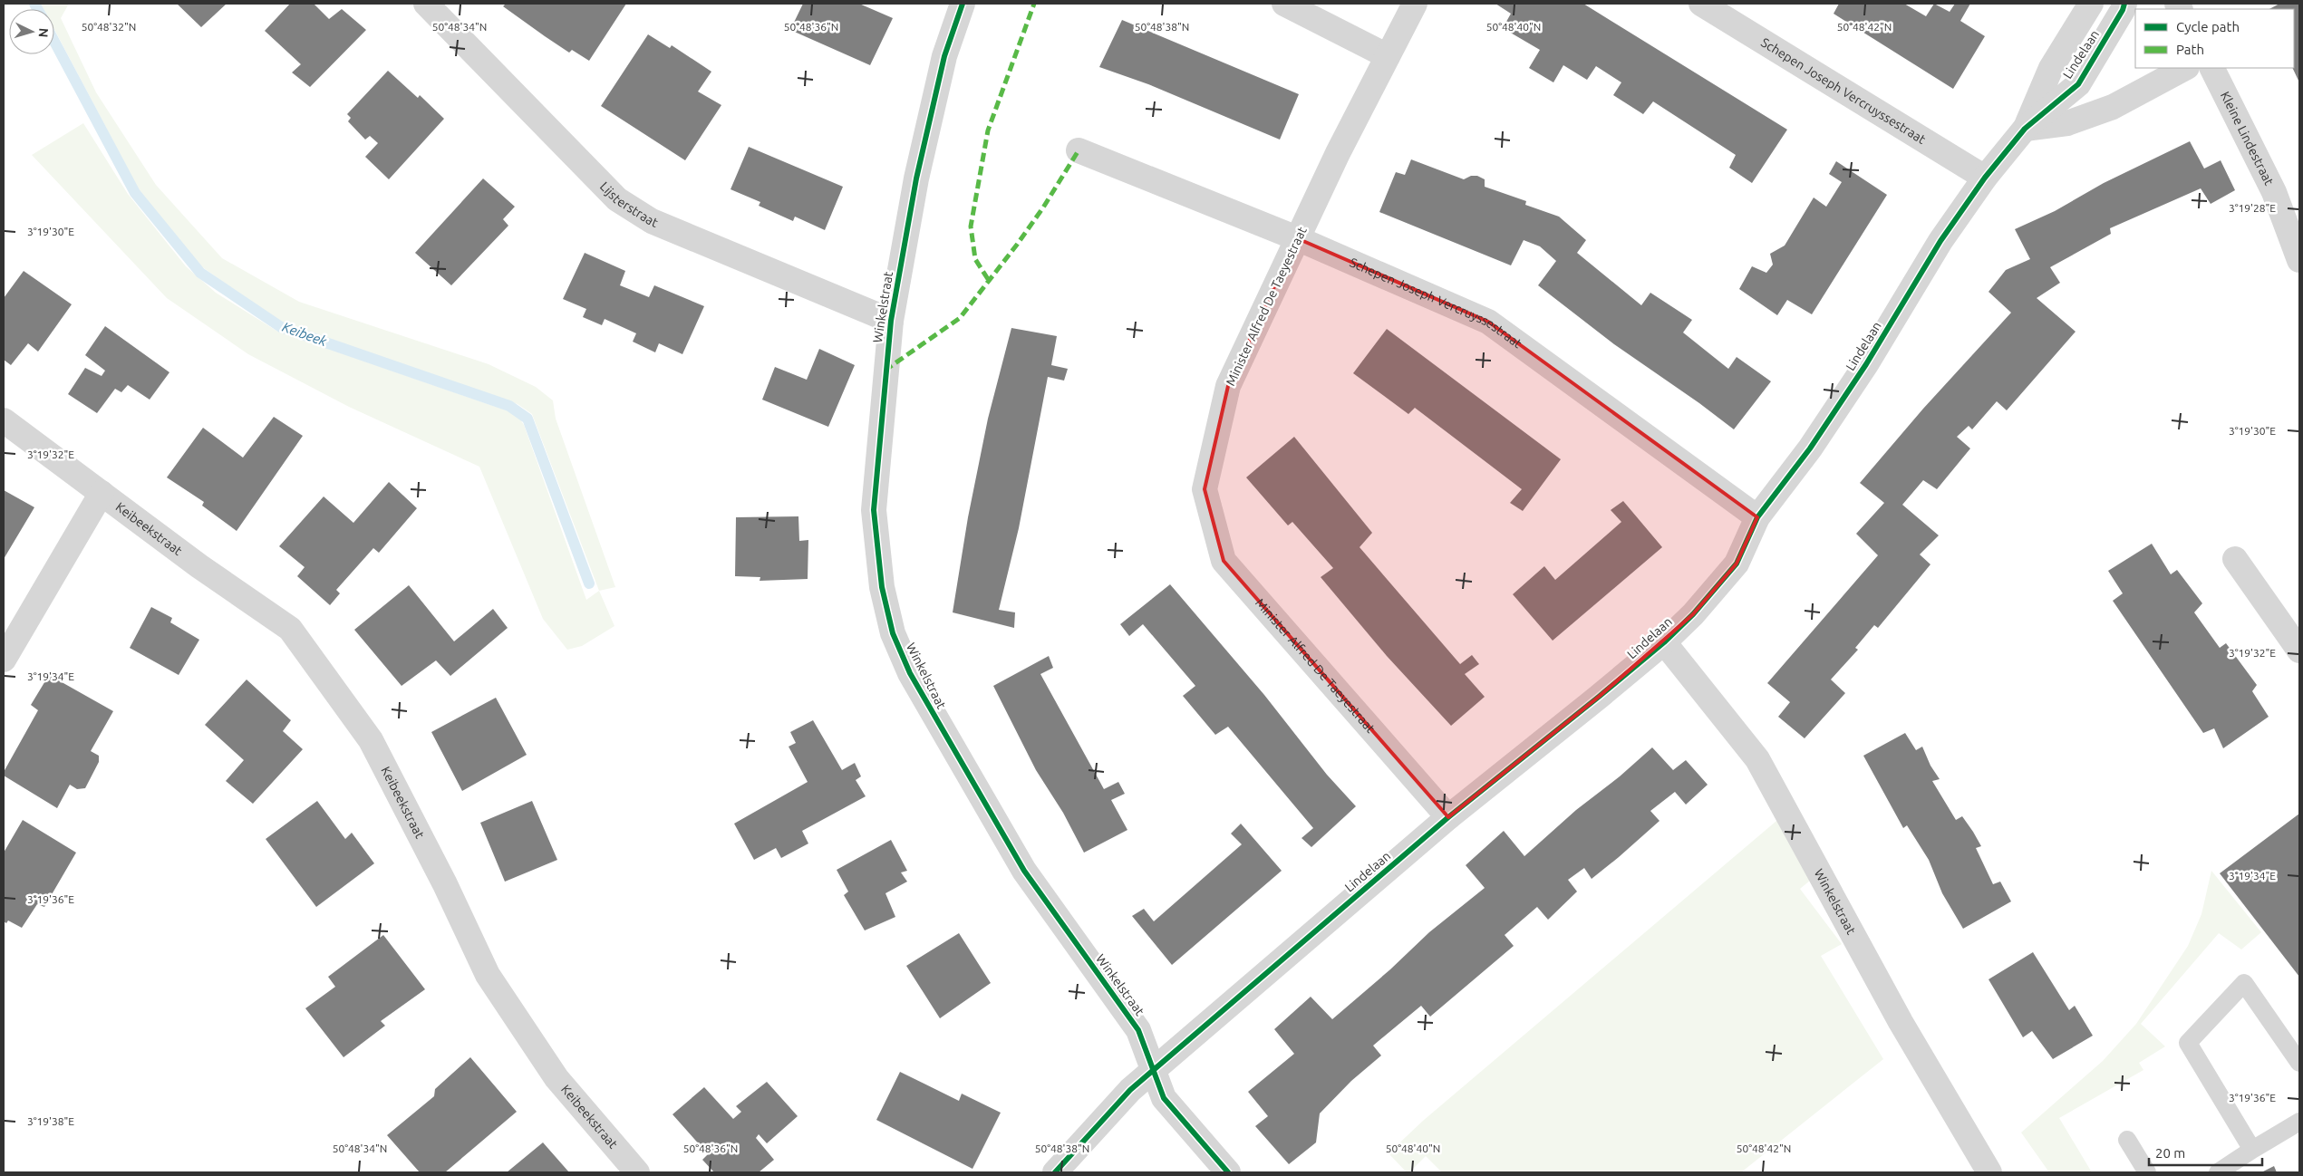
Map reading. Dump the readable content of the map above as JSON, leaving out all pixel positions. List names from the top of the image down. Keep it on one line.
{"streets":{"street":["Lindelaan","Schepen Joseph Vercruyssestraat","Kleine Lindestraat","Lijsterstraat","Minister Alfred De Taeyestraat","Winkelstraat","Keibeekstraat"]},"crossings":[["Lindelaan","Schepen Joseph Vercruyssestraat"],["Lindelaan","Minister Alfred De Taeyestraat"],["Lindelaan","Winkelstraat"],["Schepen Joseph Vercruyssestraat","Minister Alfred De Taeyestraat"],["Lijsterstraat","Winkelstraat"]],"water":["Keibeek"],"legend":["Cycle path","Path"],"scale_bar":"20 m","north":"right","coordinates":["50°48'32\"N","50°48'34\"N","50°48'36\"N","50°48'38\"N","50°48'40\"N","50°48'42\"N","3°19'28\"E","3°19'30\"E","3°19'32\"E","3°19'34\"E","3°19'36\"E","3°19'38\"E"]}
